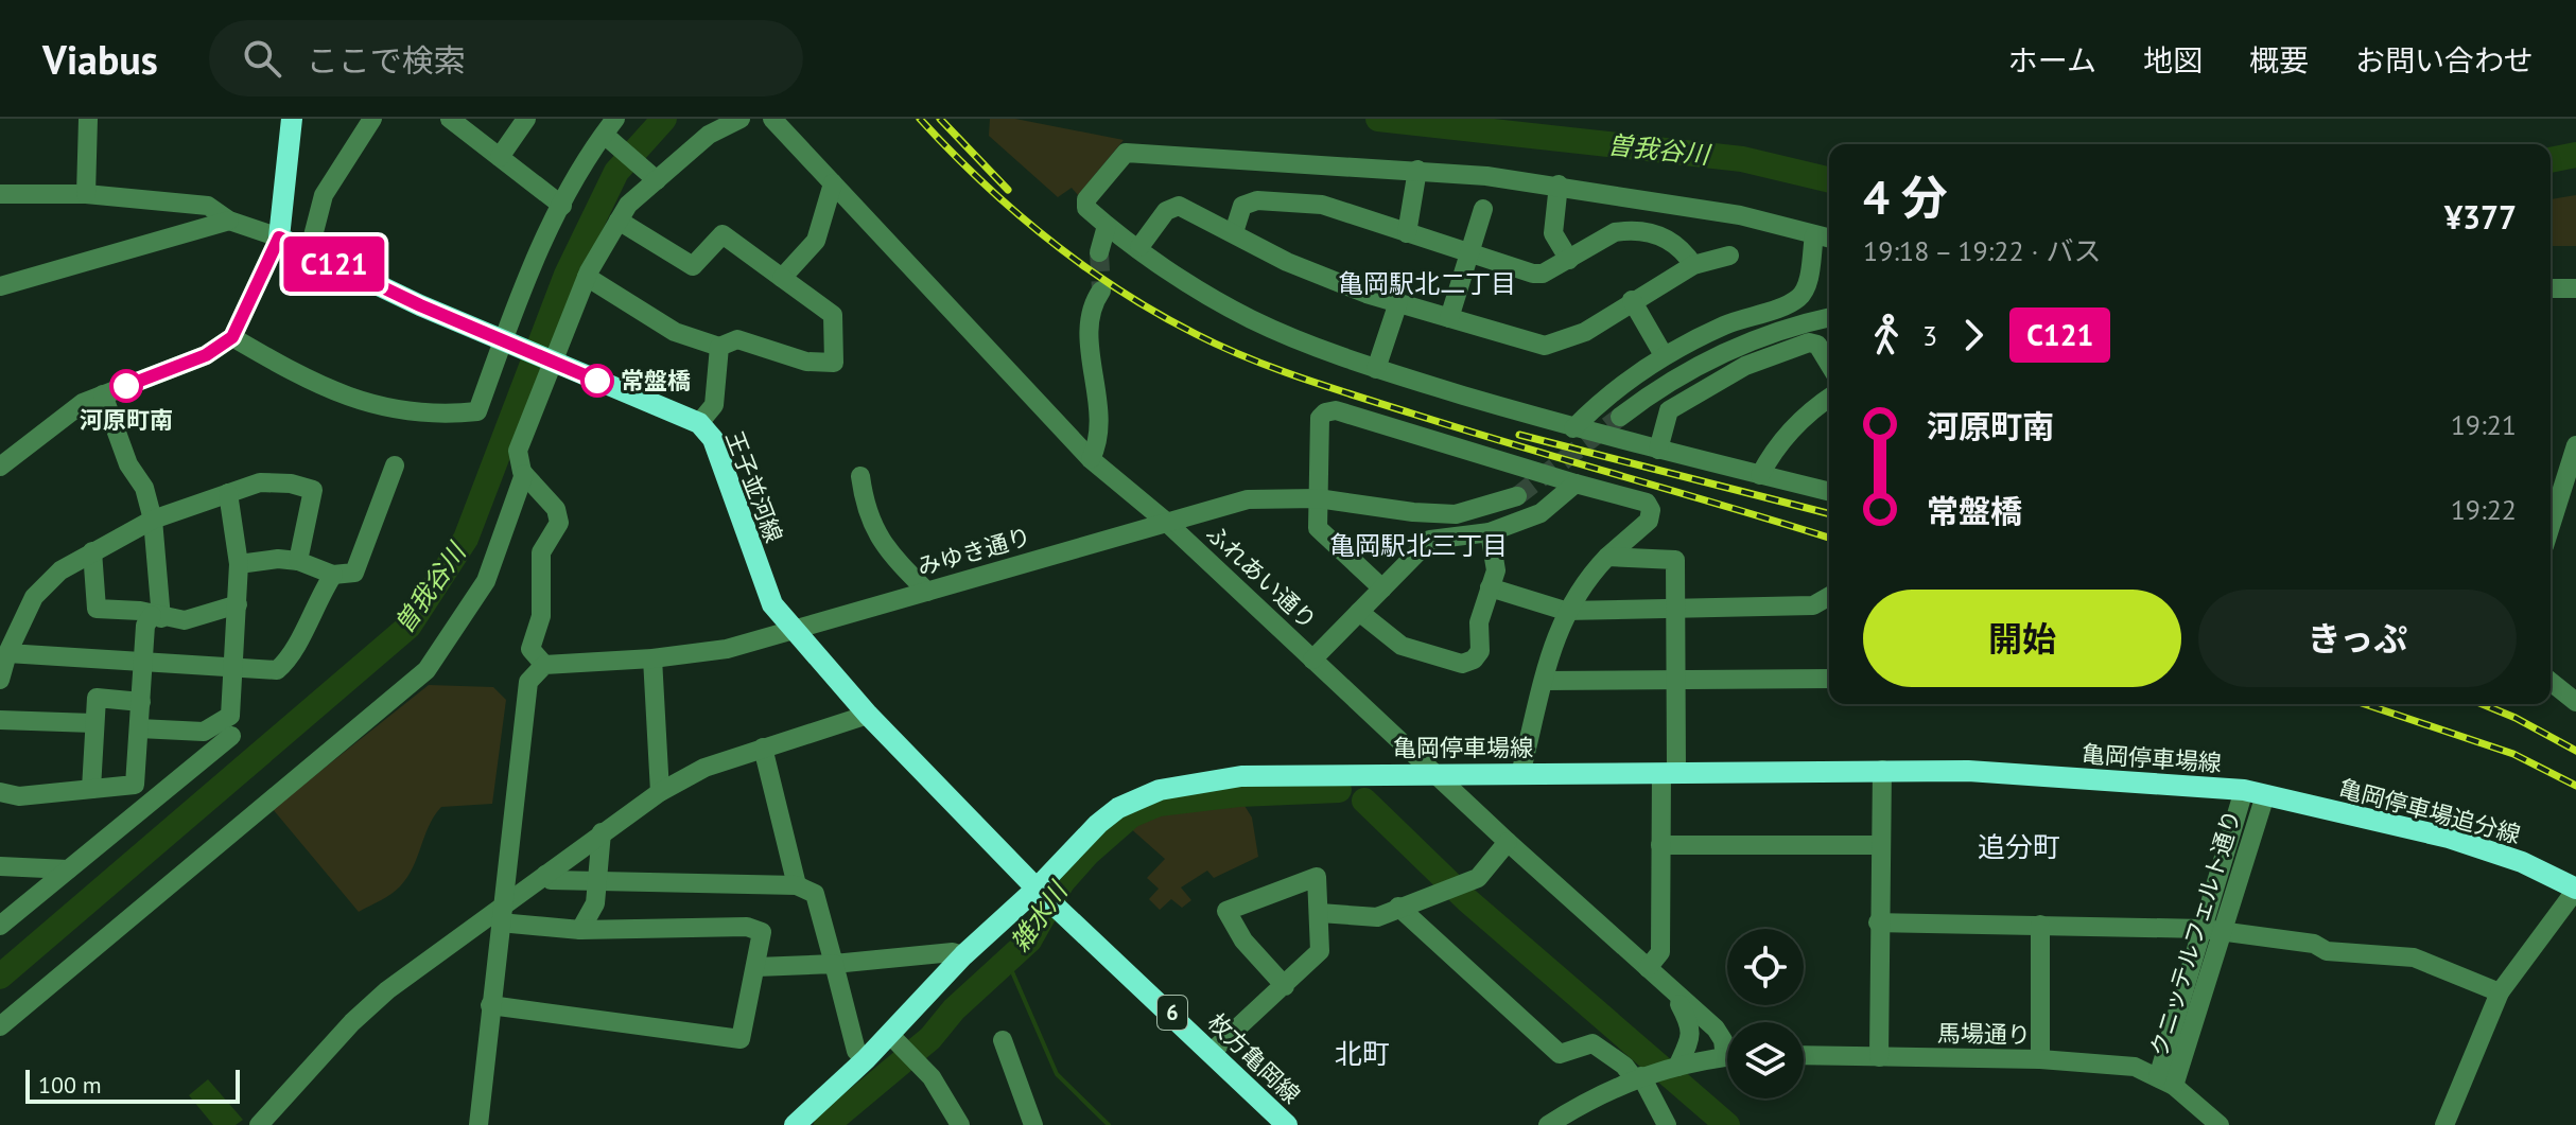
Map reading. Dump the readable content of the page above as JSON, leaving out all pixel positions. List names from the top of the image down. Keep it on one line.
{"streets":{"main road":["王子並河線","亀岡停車場線","亀岡停車場追分線","6","枚方亀岡線"],"street":["みゆき通り","ふれあい通り","クニッテルフェルト通り","馬場通り"]},"crossings":[["王子並河線","みゆき通り"],["王子並河線","亀岡停車場線"],["王子並河線","枚方亀岡線"],["みゆき通り","ふれあい通り"],["ふれあい通り","亀岡停車場線"],["亀岡停車場線","亀岡停車場追分線"],["亀岡停車場線","クニッテルフェルト通り"],["亀岡停車場線","枚方亀岡線"],["亀岡停車場追分線","クニッテルフェルト通り"],["クニッテルフェルト通り","馬場通り"]],"districts":["亀岡駅北二丁目","亀岡駅北三丁目","追分町","北町"],"water":["曽我谷川","雑水川"],"places":["常盤橋","河原町南"],"lines":["bus line C121"],"scale_bar":"100 m","page":{"header":"Viabus","search":"ここで検索","nav":["ホーム","地図","概要","お問い合わせ"],"on_map":"C121","heading":["4 分","19:18 – 19:22 · バス","¥377"],"legs":["3","C121"],"list":[{"name":"河原町南","value":"19:21"},{"name":"常盤橋","value":"19:22"}],"buttons":["開始","きっぷ"],"scale":"100 m"}}
